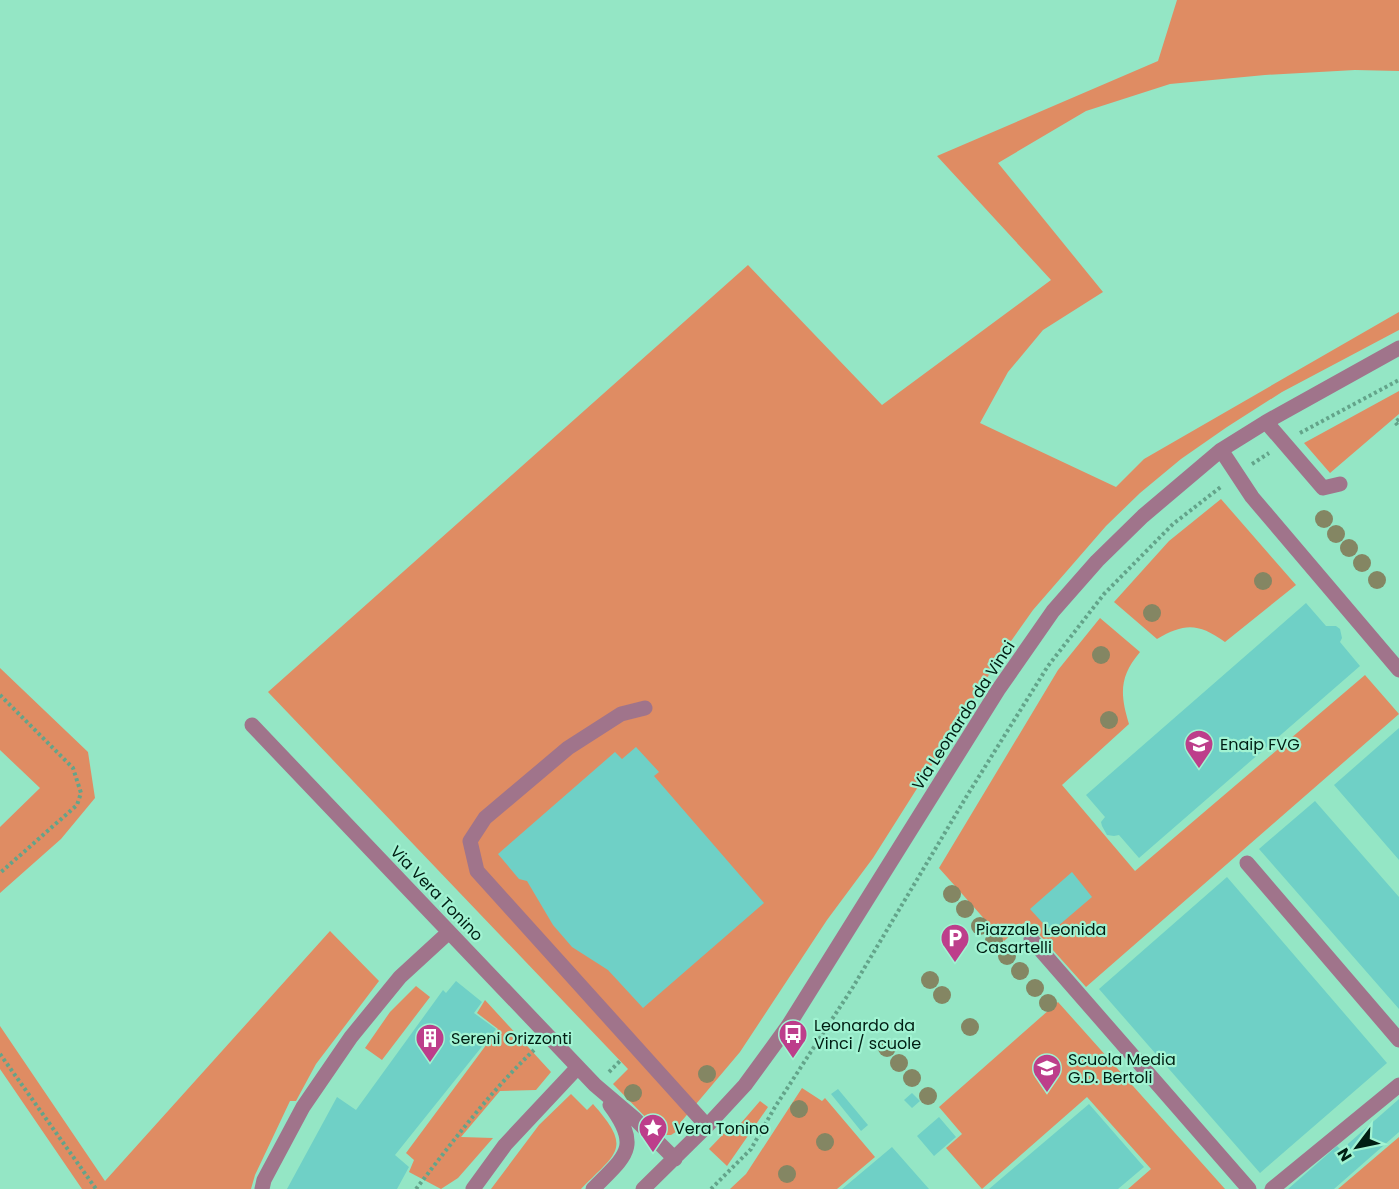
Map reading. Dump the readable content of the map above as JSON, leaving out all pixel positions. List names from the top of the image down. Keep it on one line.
{"streets":{"street":["Via Leonardo da Vinci","Via Vera Tonino"]},"crossings":[["Via Leonardo da Vinci","Via Vera Tonino"]],"places":{"school or university":["Enaip FVG","Scuola Media G.D. Bertoli"],"parking":["Piazzale Leonida Casartelli"],"bus stop":["Leonardo da Vinci / scuole"],"building":["Sereni Orizzonti"],"place":["Vera Tonino"]},"north":"bottom left"}
